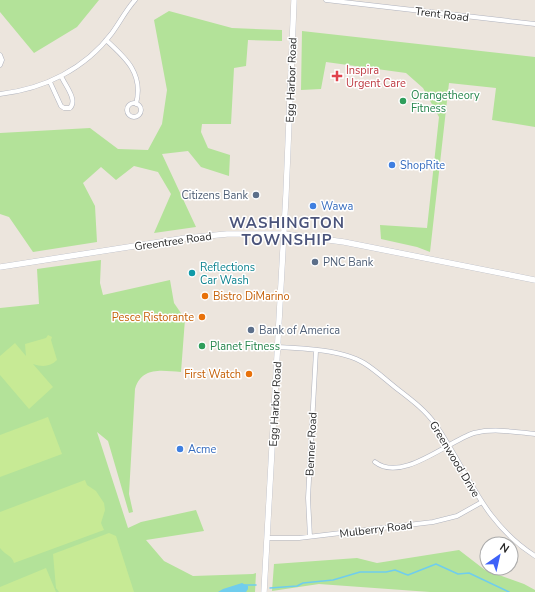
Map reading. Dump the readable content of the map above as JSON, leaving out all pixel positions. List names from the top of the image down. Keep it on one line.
{"streets":{"main road":["Egg Harbor Road","Greentree Road"],"street":["Trent Road","Benner Road","Greenwood Drive","Mulberry Road"]},"crossings":[["Egg Harbor Road","Greentree Road"],["Egg Harbor Road","Greenwood Drive"],["Egg Harbor Road","Mulberry Road"],["Benner Road","Greenwood Drive"],["Benner Road","Mulberry Road"],["Greenwood Drive","Mulberry Road"]],"districts":["WASHINGTON TOWNSHIP"],"places":{"health":["Inspira Urgent Care"],"other":["Orangetheory Fitness","ShopRite","Citizens Bank","Wawa","PNC Bank","Reflections Car Wash","Bistro DiMarino","Pesce Ristorante","Bank of America","Planet Fitness","First Watch","Acme"]},"north":"top right"}
